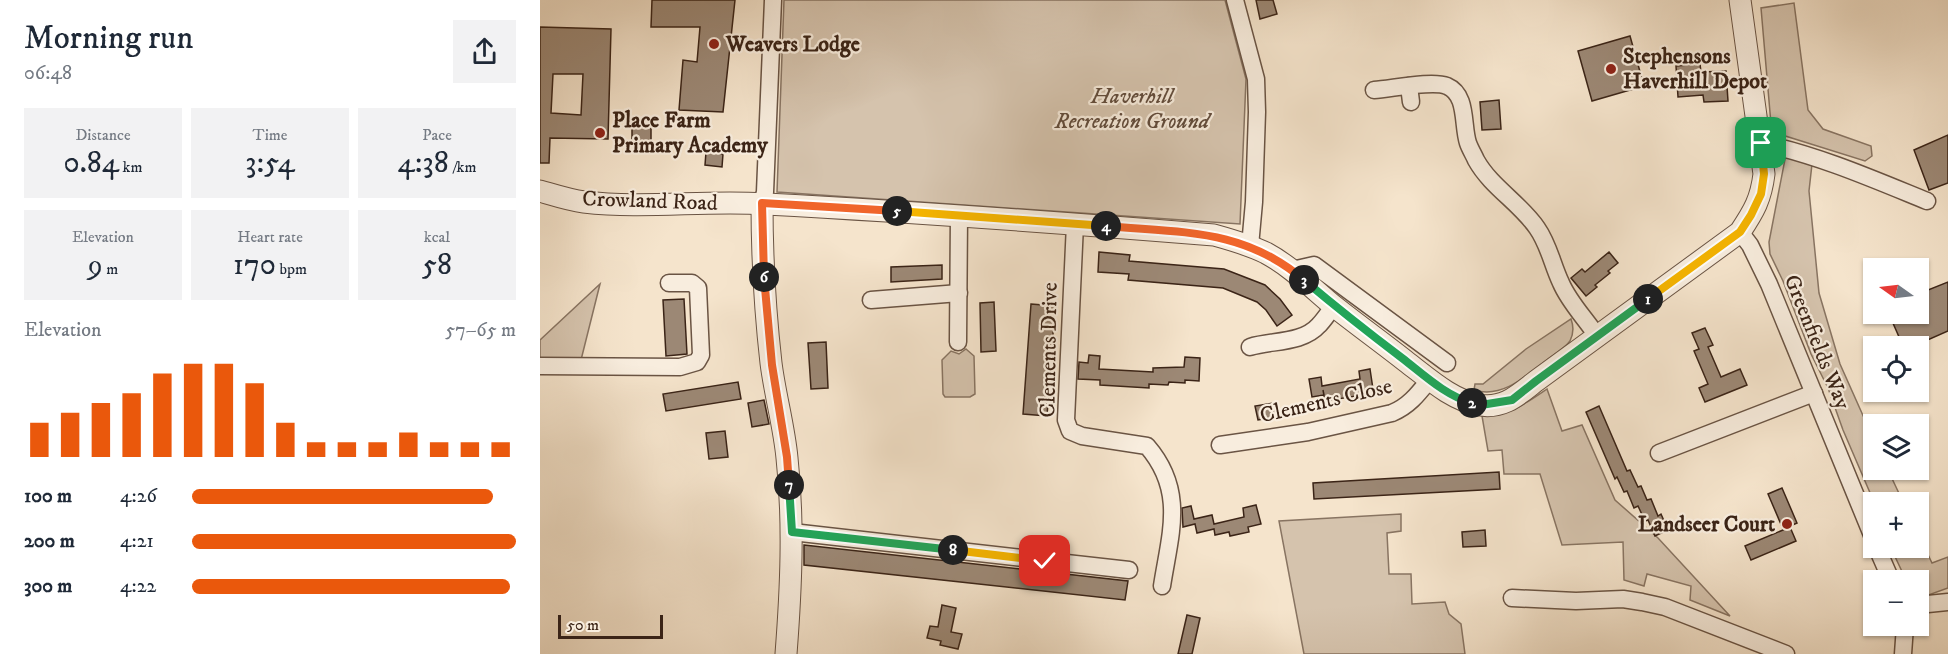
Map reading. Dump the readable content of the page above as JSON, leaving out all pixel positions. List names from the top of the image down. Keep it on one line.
{"streets":{"street":["Crowland Road","Greenfields Way","Clements Drive","Clements Close"]},"crossings":[["Crowland Road","Greenfields Way"],["Crowland Road","Clements Drive"],["Crowland Road","Clements Close"]],"parks":["Haverhill Recreation Ground"],"places":["Weavers Lodge","Stephensons Haverhill Depot","Place Farm Primary Academy","Landseer Court"],"scale_bar":"50 m","north":"left","page":{"heading":["Morning run","06:48"],"stats":[["Distance","0.84 km"],["Time","3:54"],["Pace","4:38 /km"],["Elevation","9 m"],["Heart rate","170 bpm"],["kcal","58"]],"pins":["5","4","6","3","1","2","7","8"],"map_buttons":["+","−"],"chart":["Elevation","57–65 m"],"list":[{"name":"100 m","note":"4:26"},{"name":"200 m","note":"4:21"},{"name":"300 m","note":"4:22"}],"scale":"50 m"}}
